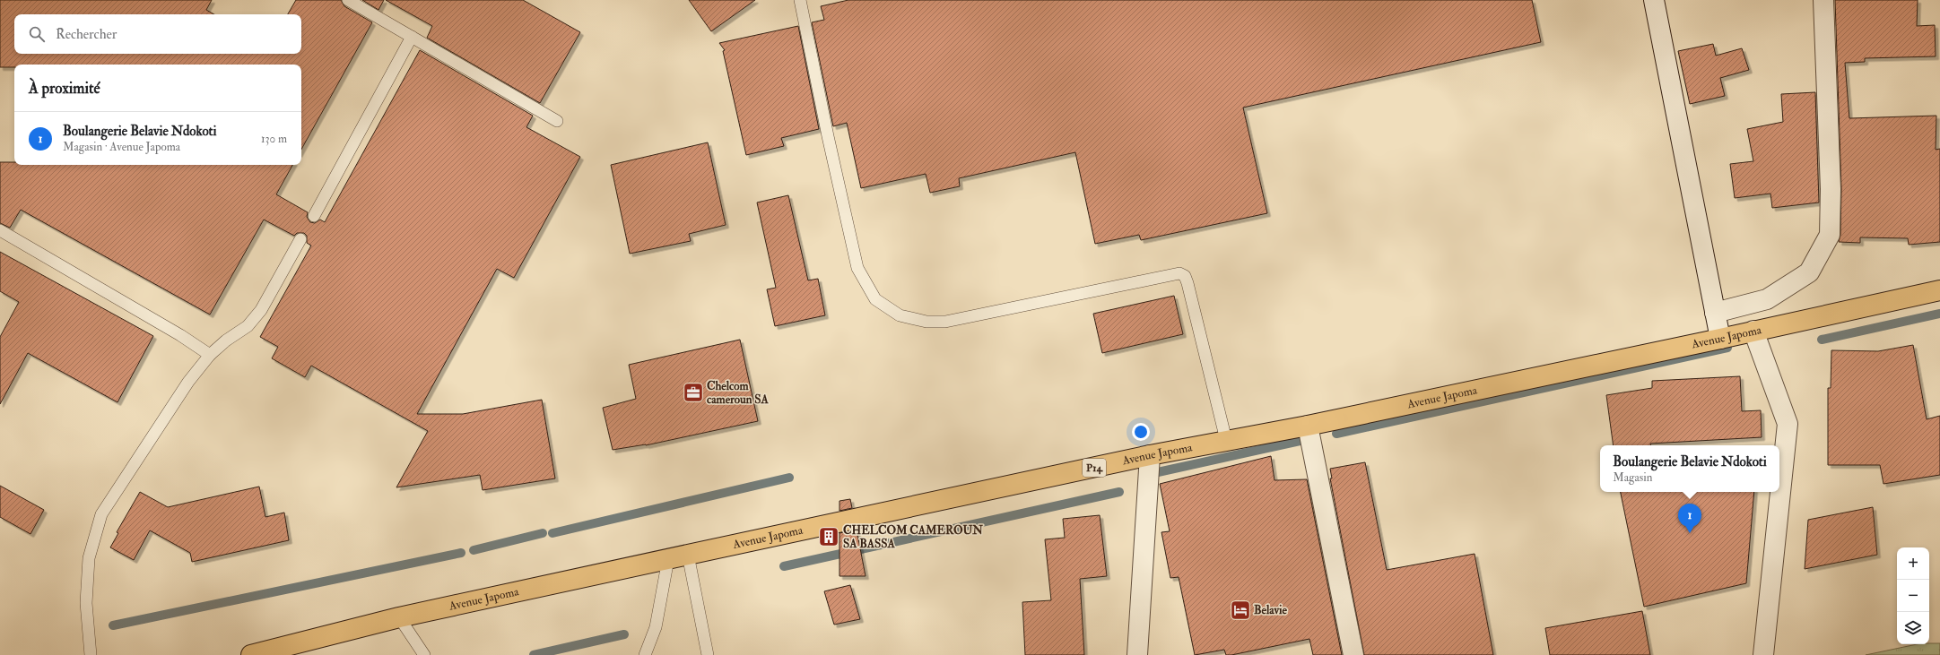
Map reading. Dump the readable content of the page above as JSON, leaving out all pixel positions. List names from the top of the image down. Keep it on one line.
{"streets":{"main road":["Avenue Japoma","P14"]},"places":{"office":["Chelcom cameroun SA"],"building":["CHELCOM CAMEROUN SA BASSA"],"hotel":["Belavie"]},"page":{"search":"Rechercher","heading":"À proximité","list":[{"mark":"1","name":"Boulangerie Belavie Ndokoti","note":"Magasin · Avenue Japoma","value":"130 m"}],"popup":["Boulangerie Belavie Ndokoti","Magasin"],"pins":"1","map_buttons":["+","−"]}}
